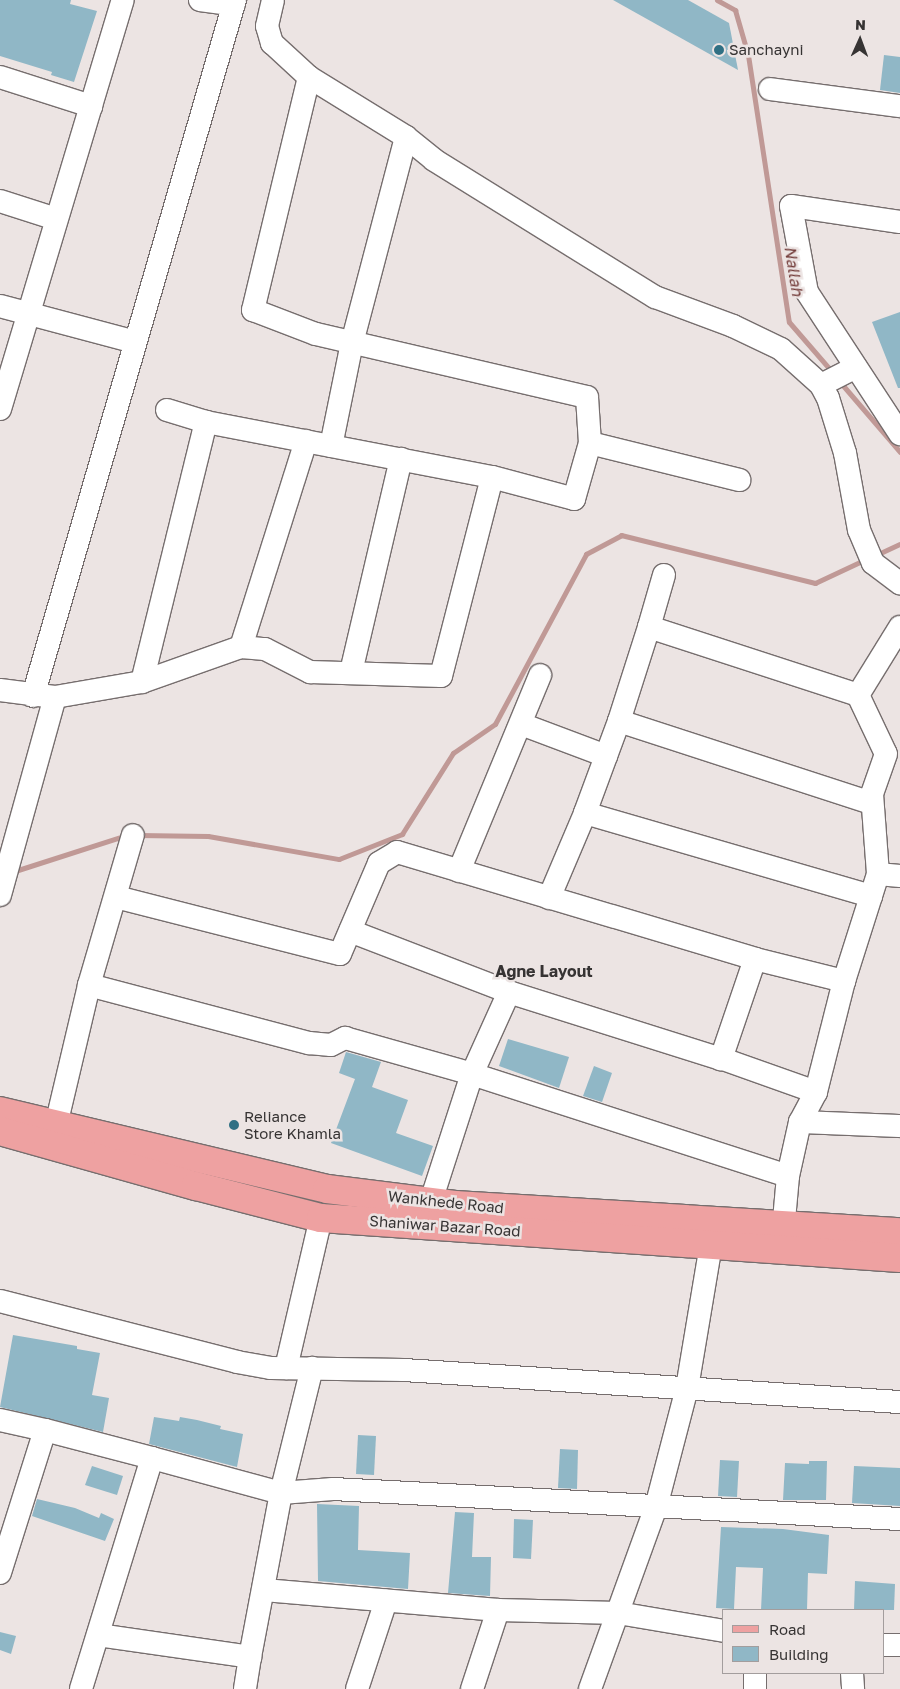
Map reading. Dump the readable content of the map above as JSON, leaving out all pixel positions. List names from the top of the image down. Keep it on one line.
{"streets":{"main road":["Wankhede Road","Shaniwar Bazar Road"]},"crossings":[["Wankhede Road","Shaniwar Bazar Road"]],"districts":["Agne Layout"],"water":["Nallah"],"places":["Sanchayni","Reliance Store Khamla"],"legend":["Road","Building"],"north":"top"}
